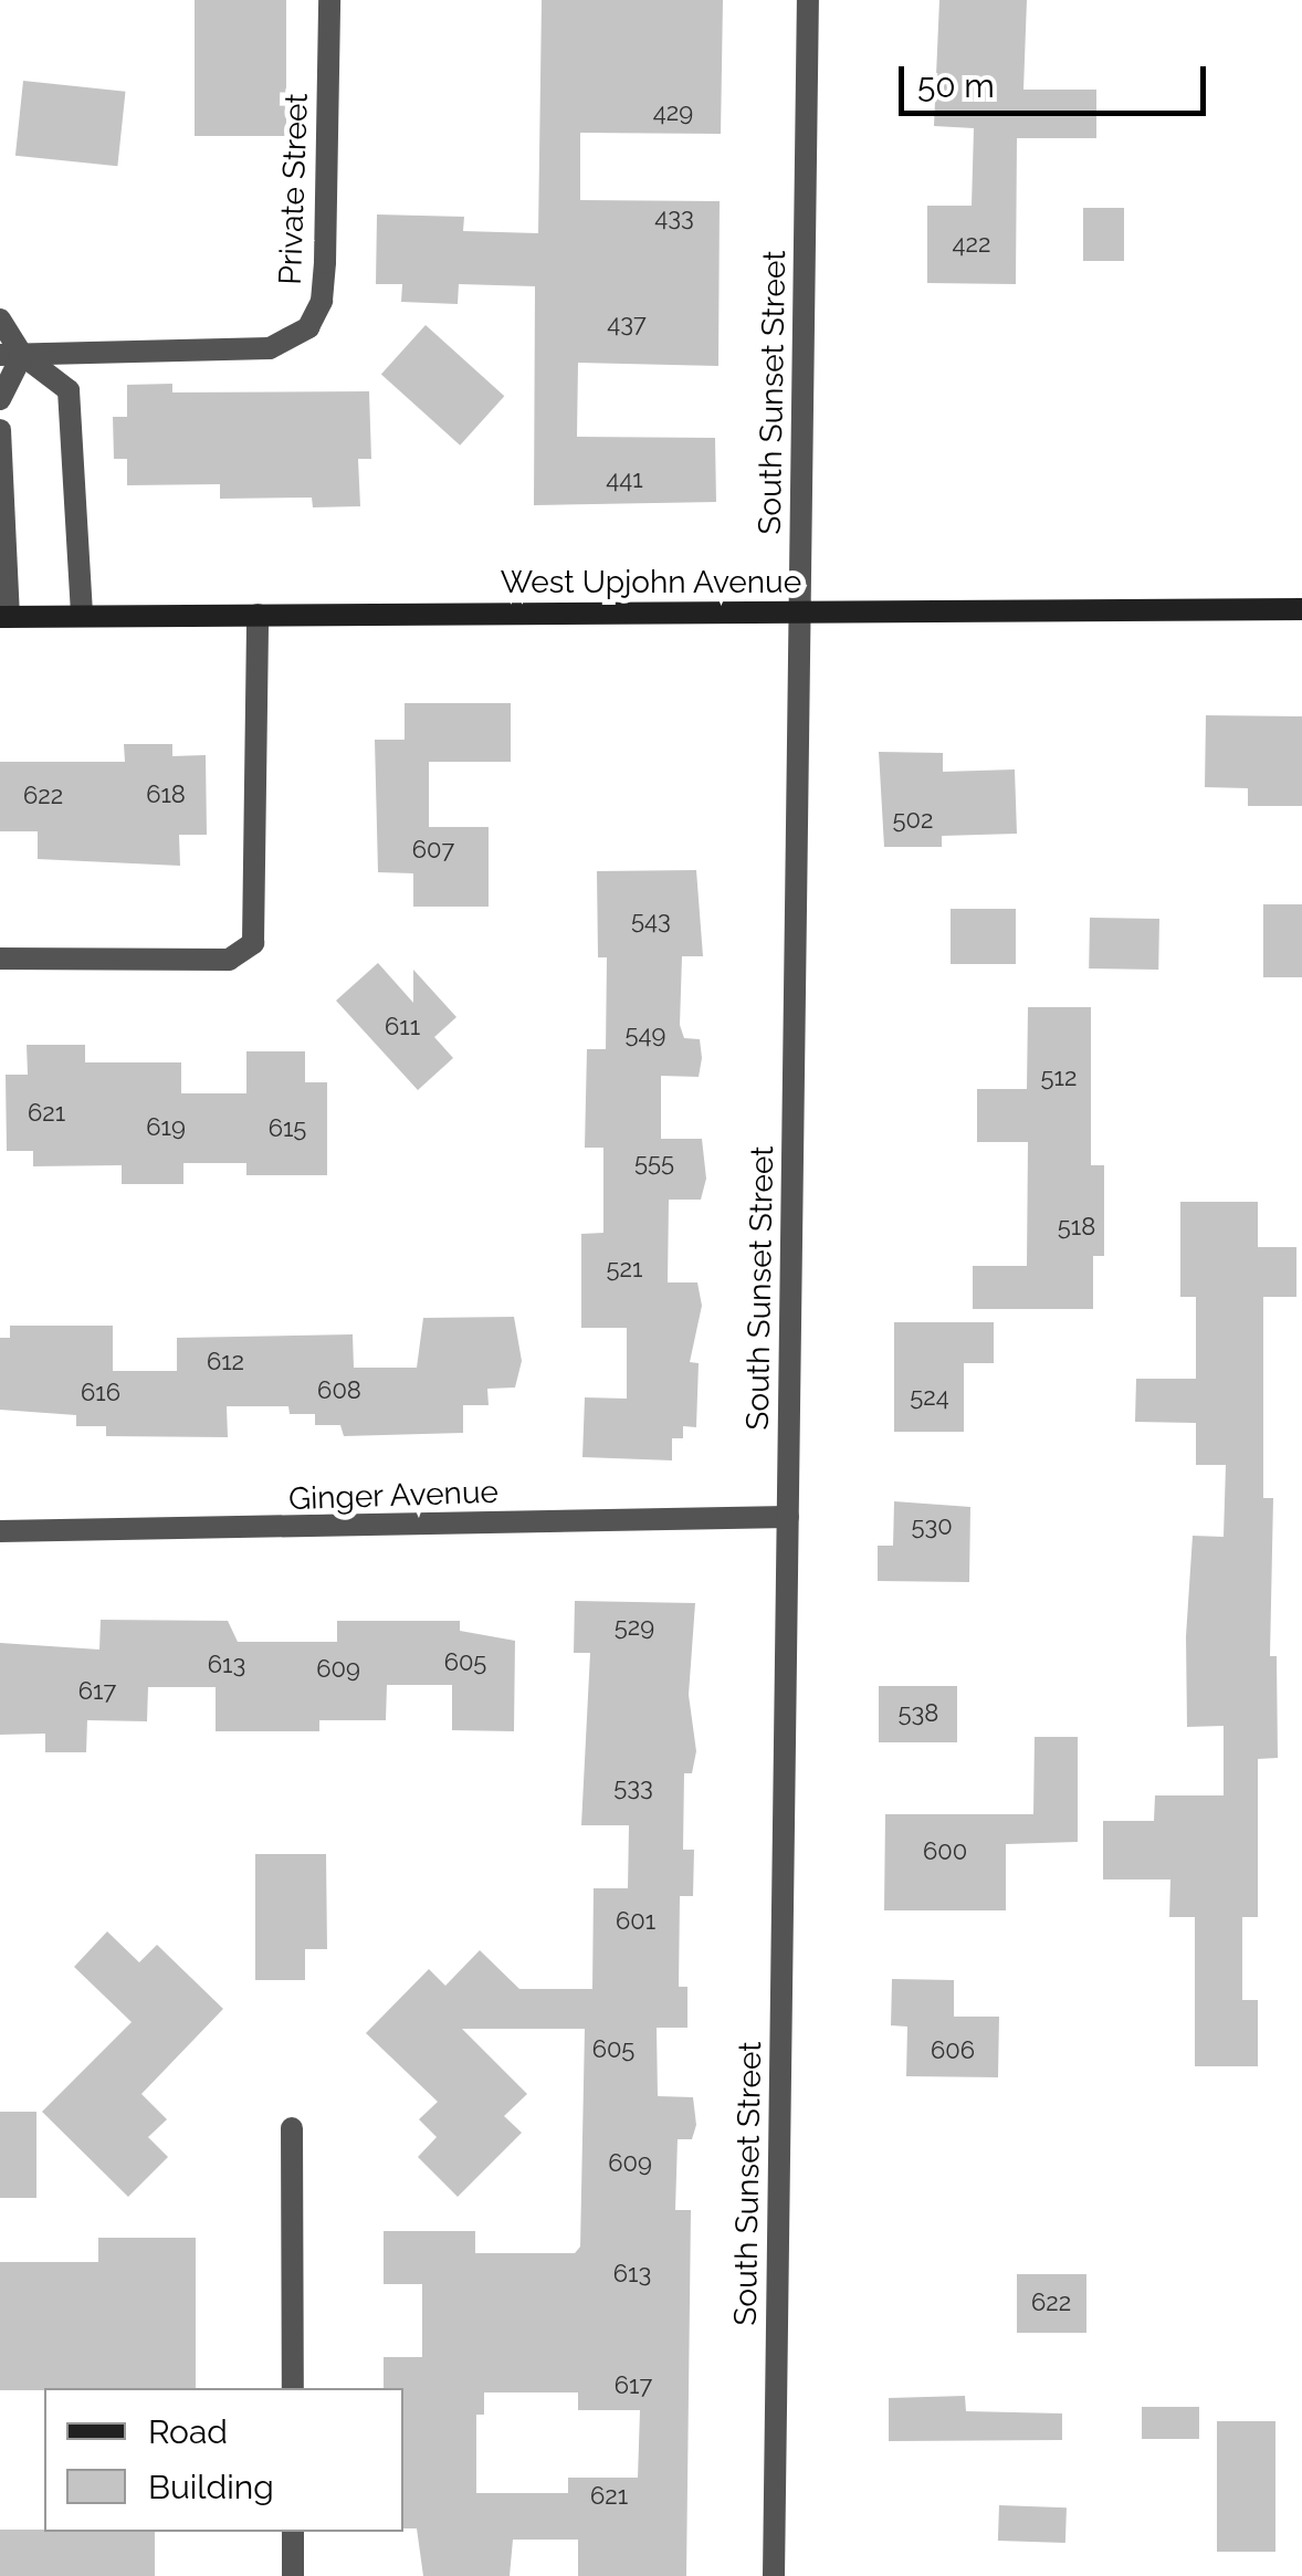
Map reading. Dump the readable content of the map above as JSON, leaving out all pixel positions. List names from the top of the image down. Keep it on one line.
{"streets":{"main road":["West Upjohn Avenue"],"street":["Private Street","South Sunset Street","Ginger Avenue"]},"crossings":[["South Sunset Street","West Upjohn Avenue"],["South Sunset Street","Ginger Avenue"]],"house_numbers":["429","433","422","437","441","618","622","502","607","543","611","549","512","621","619","615","555","518","521","612","608","616","524","530","529","605","613","609","617","538","533","600","601","605","606","609","613","622","617","621"],"legend":["Road","Building"],"scale_bar":"50 m"}
